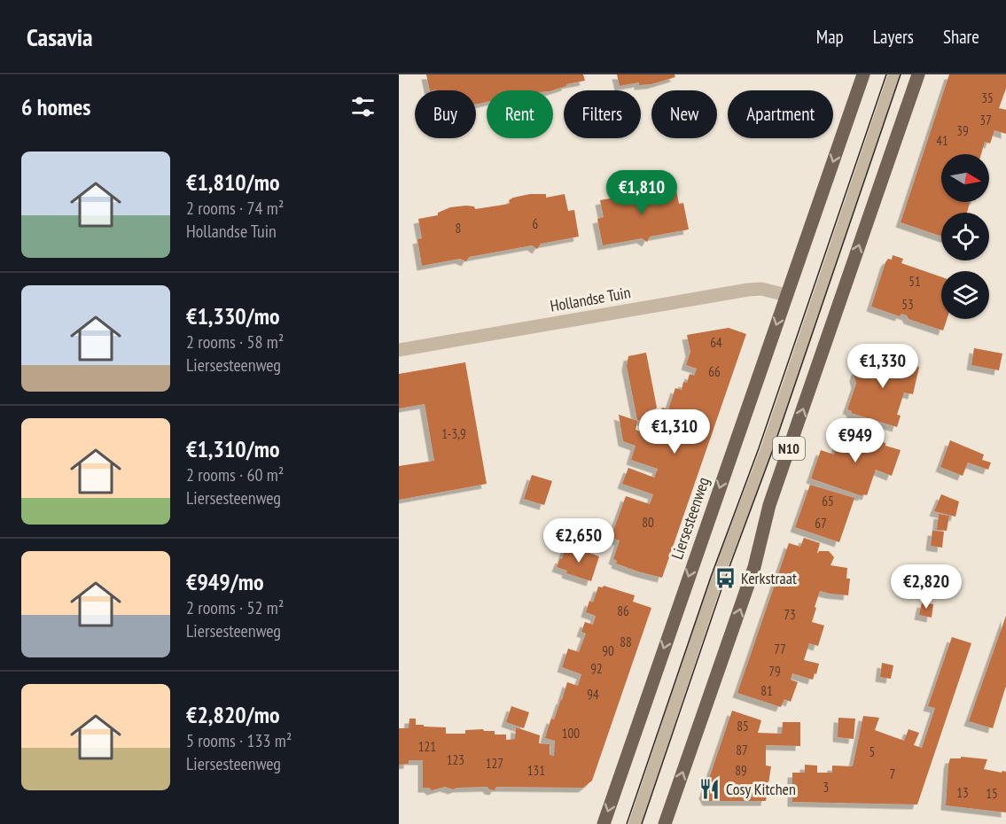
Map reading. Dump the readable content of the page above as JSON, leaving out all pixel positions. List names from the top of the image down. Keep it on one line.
{"streets":{"main road":["N10","Liersesteenweg"],"street":["Hollandse Tuin"]},"crossings":[["Hollandse Tuin","Liersesteenweg"]],"places":{"bus stop":["Kerkstraat"],"restaurant":["Cosy Kitchen"]},"house_numbers":["35","37","39","41","6","8","51","53","64","66","1-3,9","65","80","67","86","73","88","77","90","92","79","81","94","85","100","121","87","5","123","127","131","89","7","3","13","15"],"north":"right","page":{"header":"Casavia","nav":["Map","Layers","Share"],"heading":"6 homes","chip":["Buy","Rent","Filters","New","Apartment"],"list":[{"name":"€1,810/mo","note":"2 rooms · 74 m² · Hollandse Tuin"},{"name":"€1,330/mo","note":"2 rooms · 58 m² · Liersesteenweg"},{"name":"€1,310/mo","note":"2 rooms · 60 m² · Liersesteenweg"},{"name":"€949/mo","note":"2 rooms · 52 m² · Liersesteenweg"},{"name":"€2,820/mo","note":"5 rooms · 133 m² · Liersesteenweg"}],"price":["€1,810","€1,330","€1,310","€949","€2,650","€2,820"]}}
